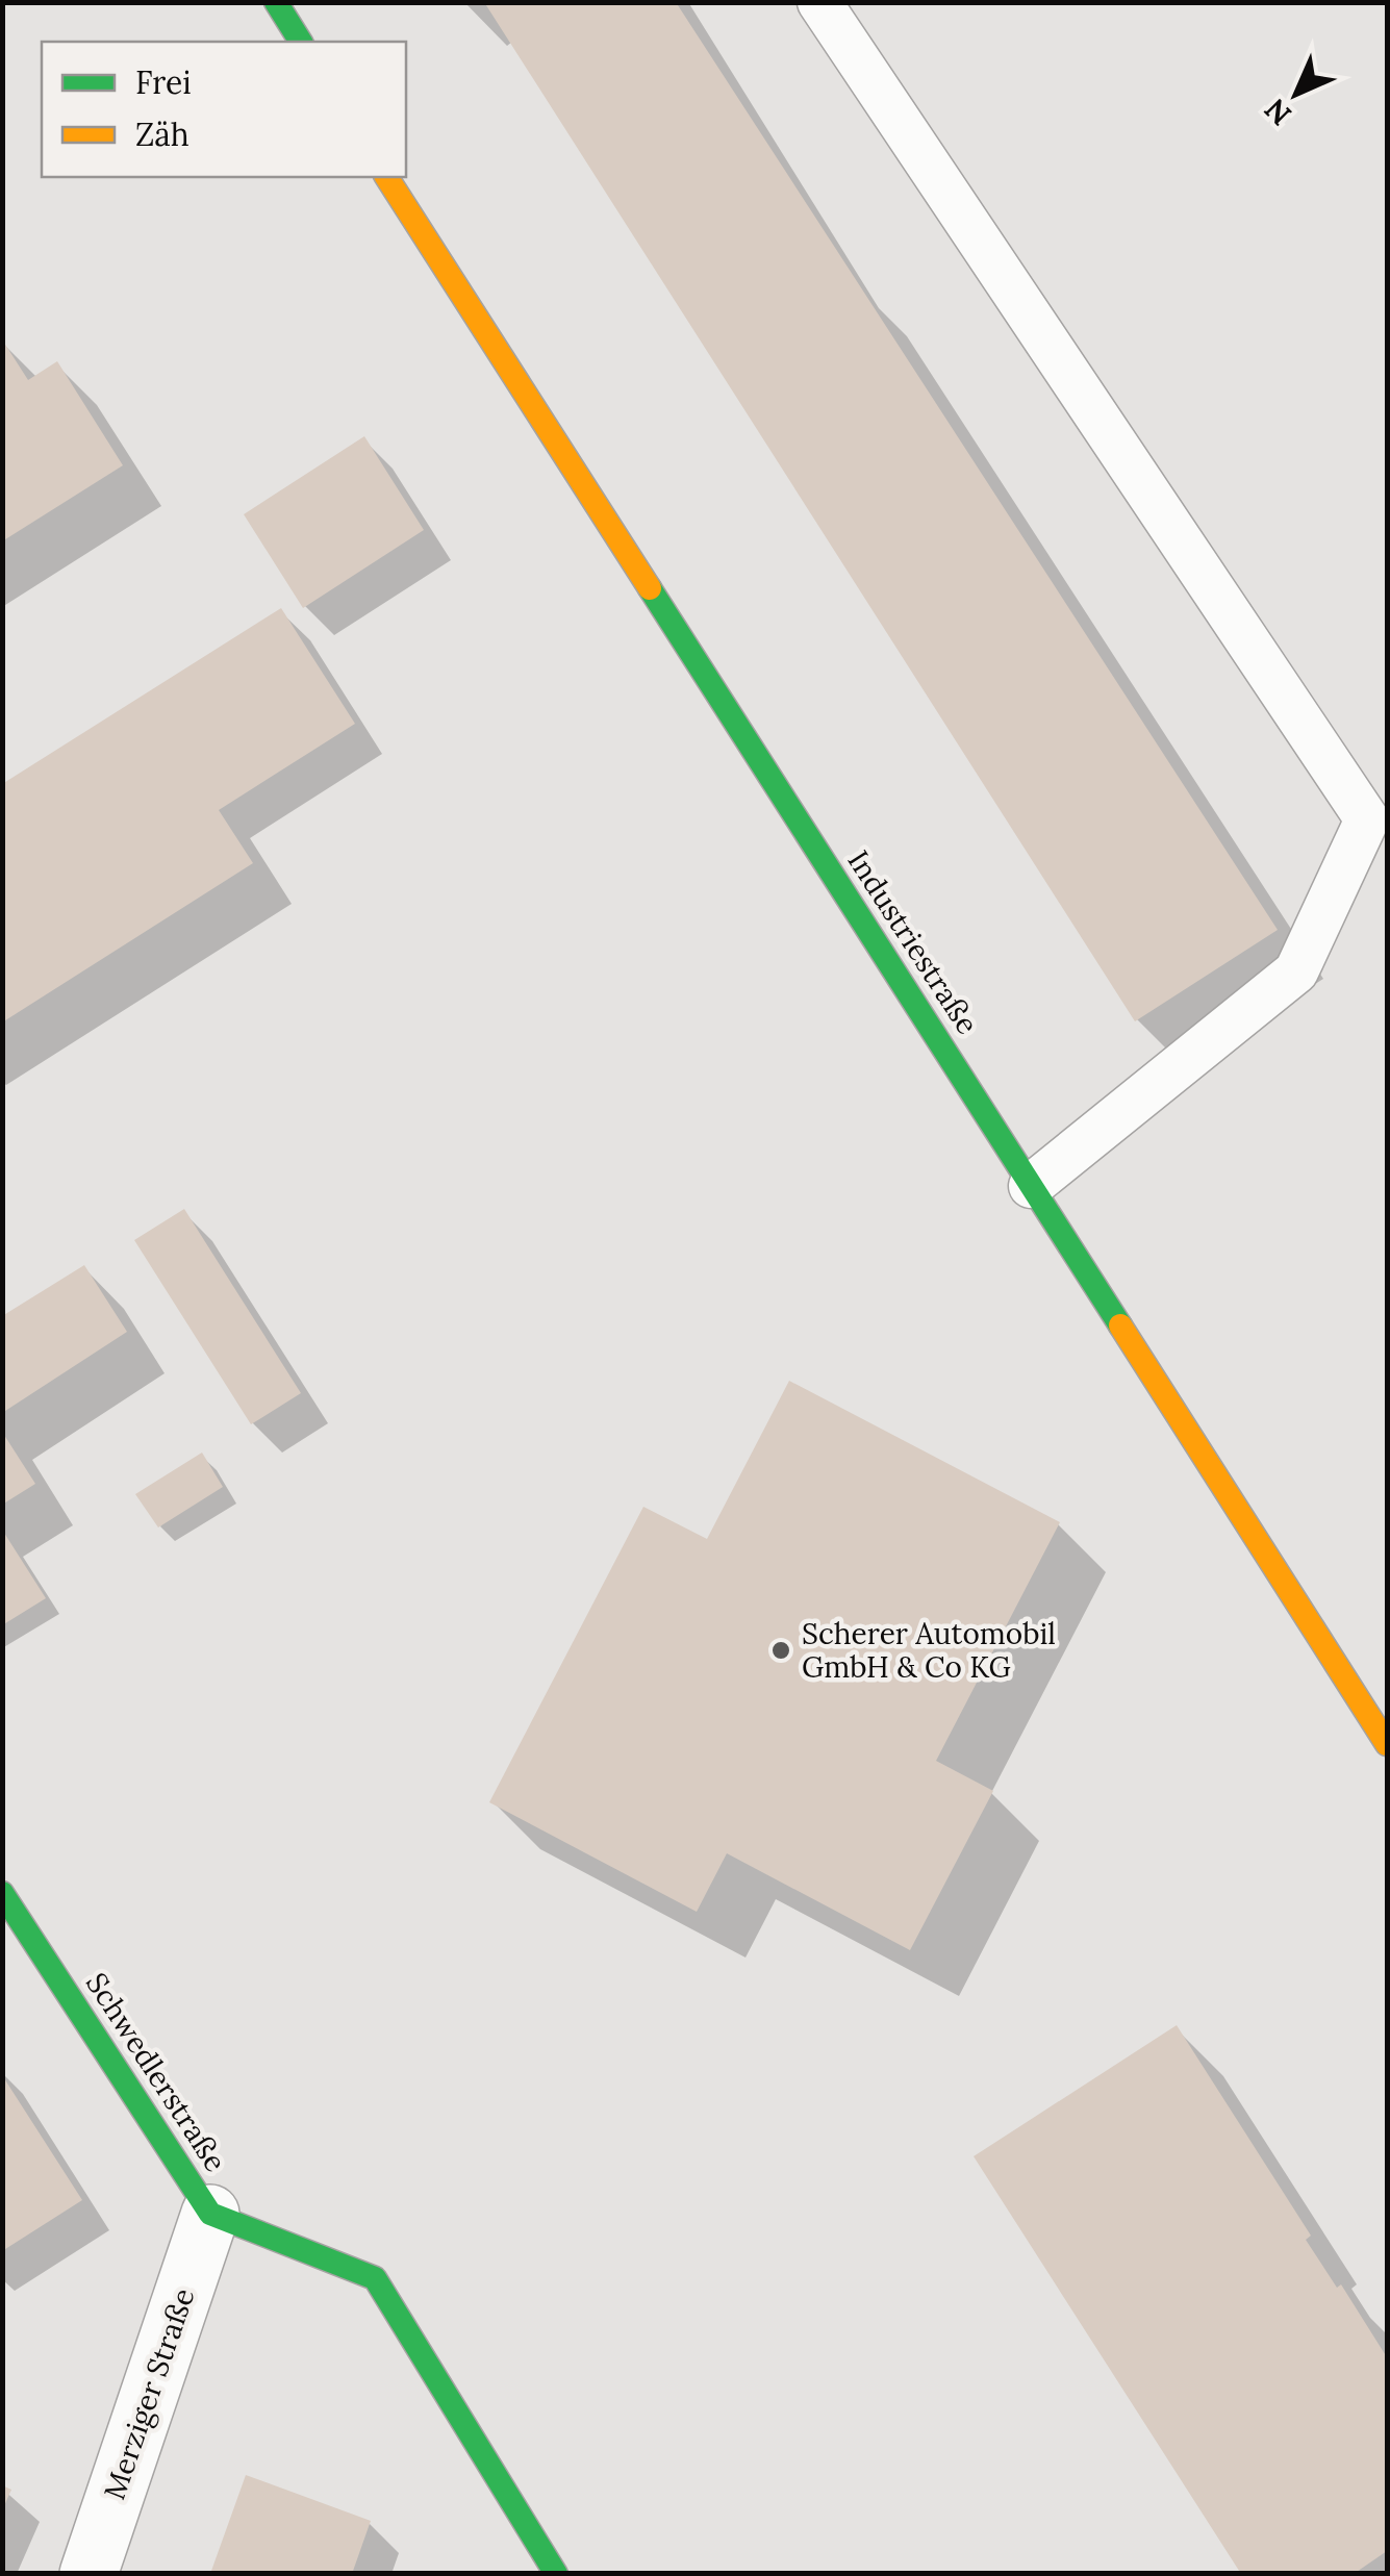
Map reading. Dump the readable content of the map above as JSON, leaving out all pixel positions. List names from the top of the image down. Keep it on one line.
{"streets":{"street":["Industriestraße","Schwedlerstraße","Merziger Straße"]},"crossings":[["Schwedlerstraße","Merziger Straße"]],"places":["Scherer Automobil GmbH & Co KG"],"legend":["Frei","Zäh"],"north":"bottom left"}
